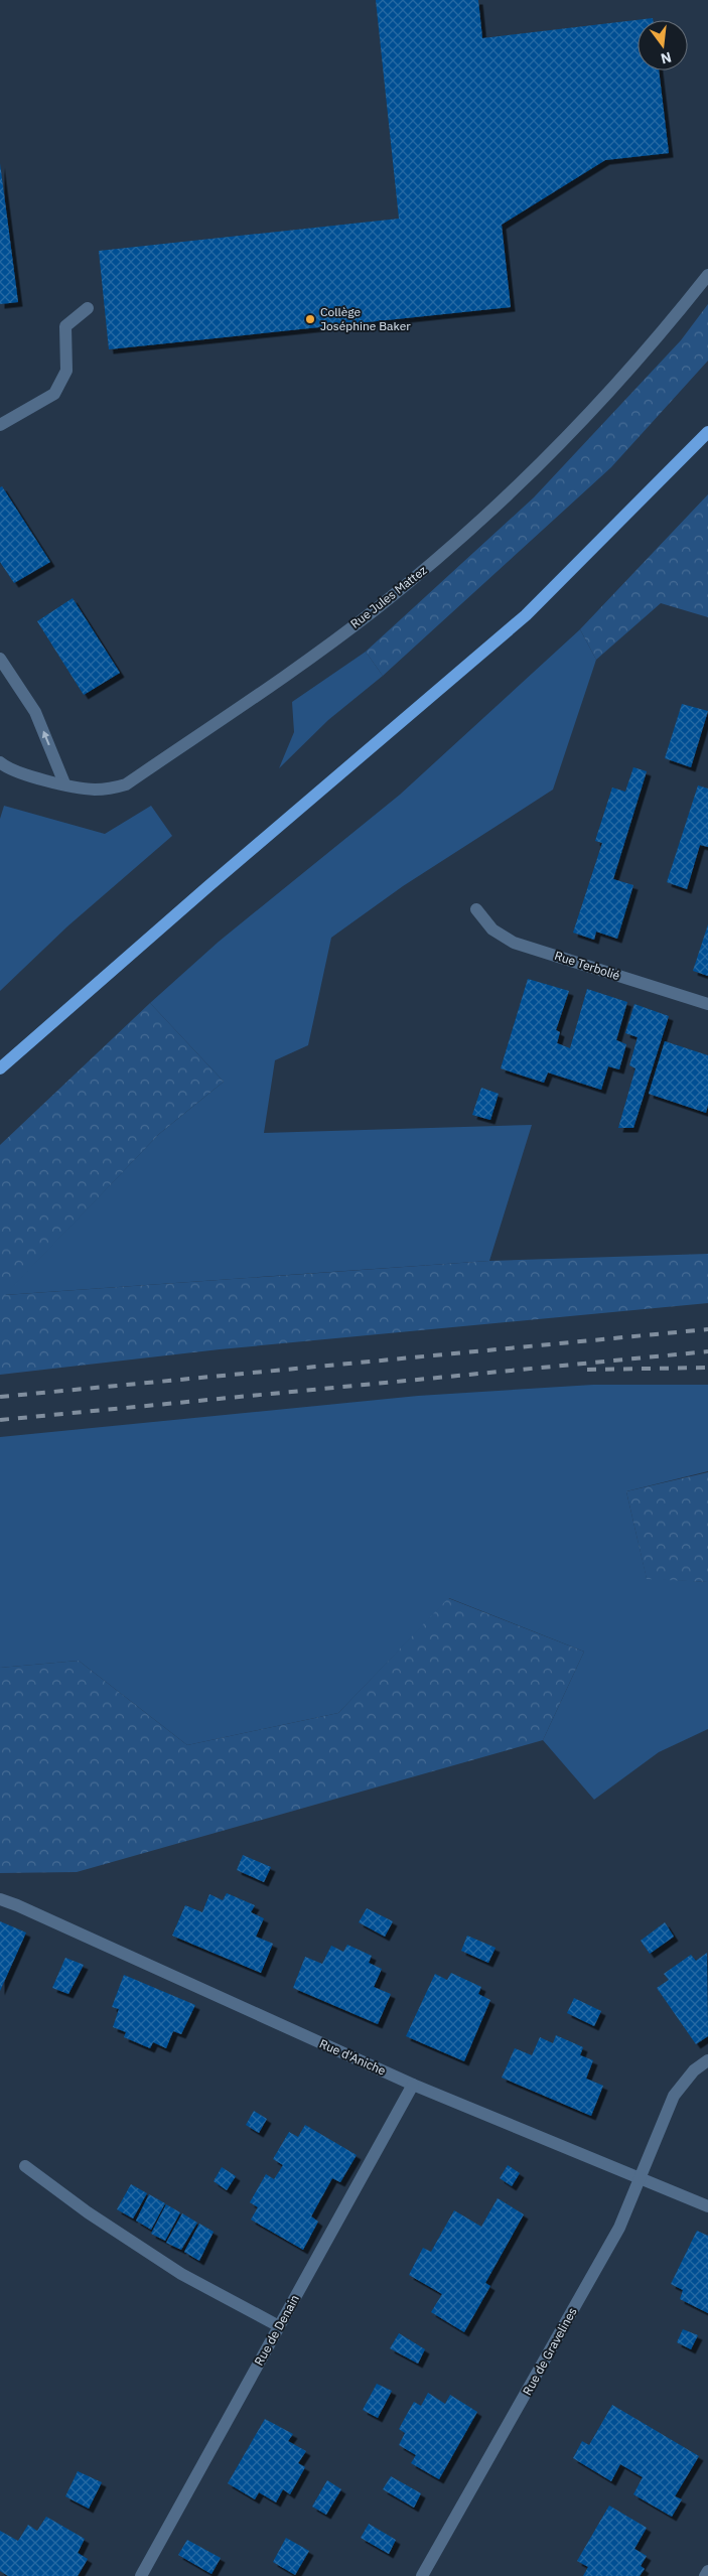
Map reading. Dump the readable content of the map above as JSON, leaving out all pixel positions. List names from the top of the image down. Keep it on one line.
{"streets":{"street":["Rue Jules Mattez","Rue Terbolié","Rue d'Aniche","Rue de Denain","Rue de Gravelines"]},"crossings":[["Rue d'Aniche","Rue de Denain"],["Rue d'Aniche","Rue de Gravelines"]],"places":["Collège Joséphine Baker"],"north":"bottom"}
